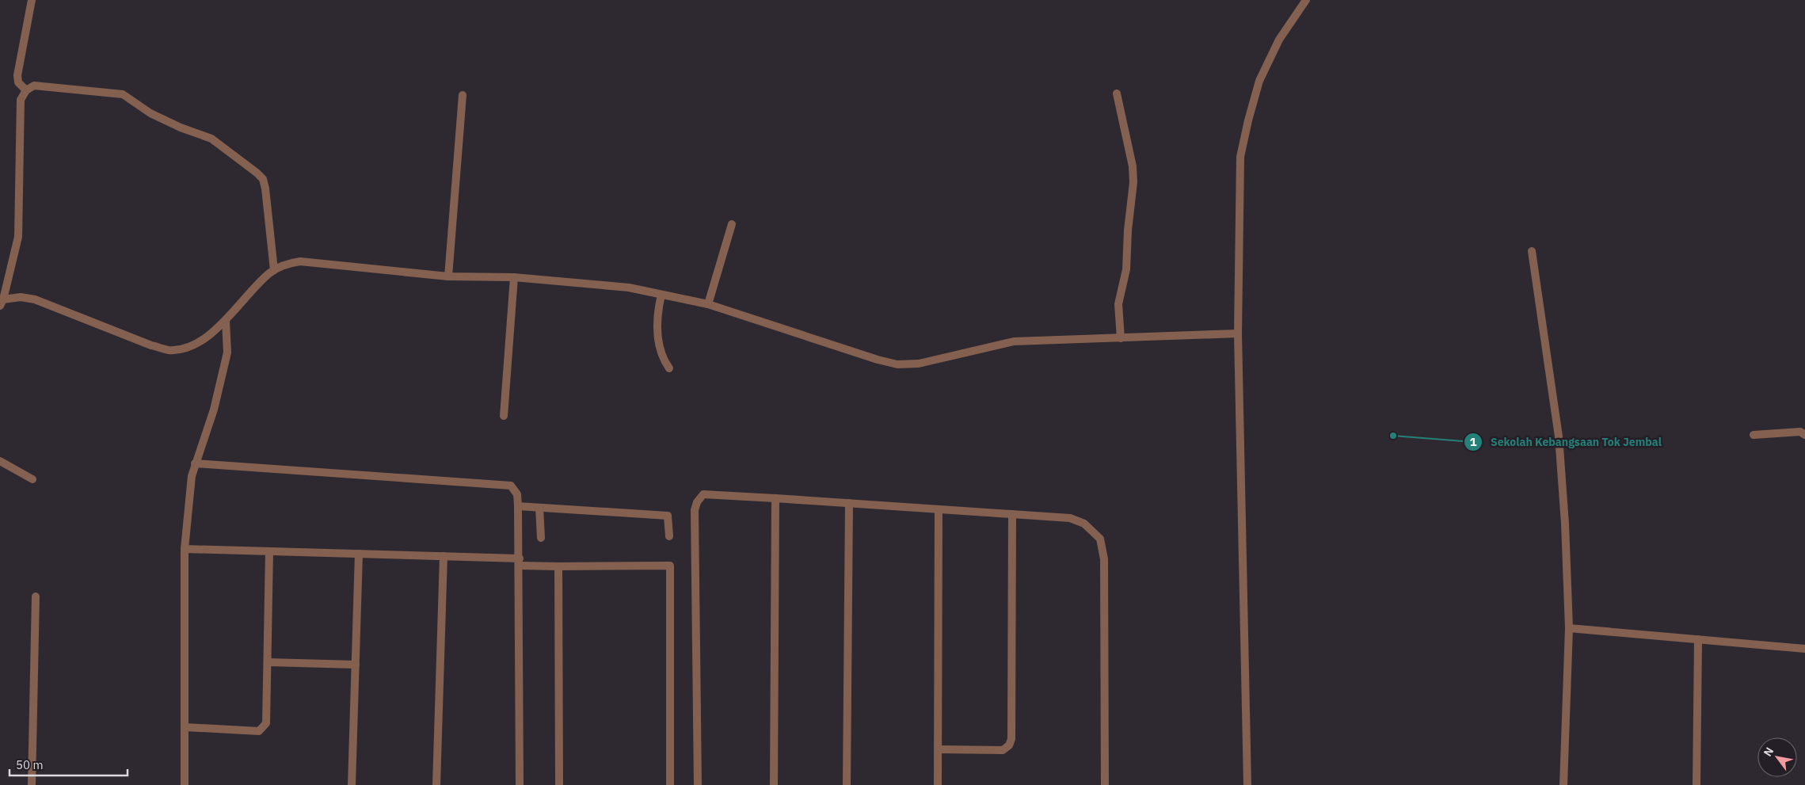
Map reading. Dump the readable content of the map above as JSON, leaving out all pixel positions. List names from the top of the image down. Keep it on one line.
{"places":["Sekolah Kebangsaan Tok Jembal"],"scale_bar":"50 m","north":"top left"}
